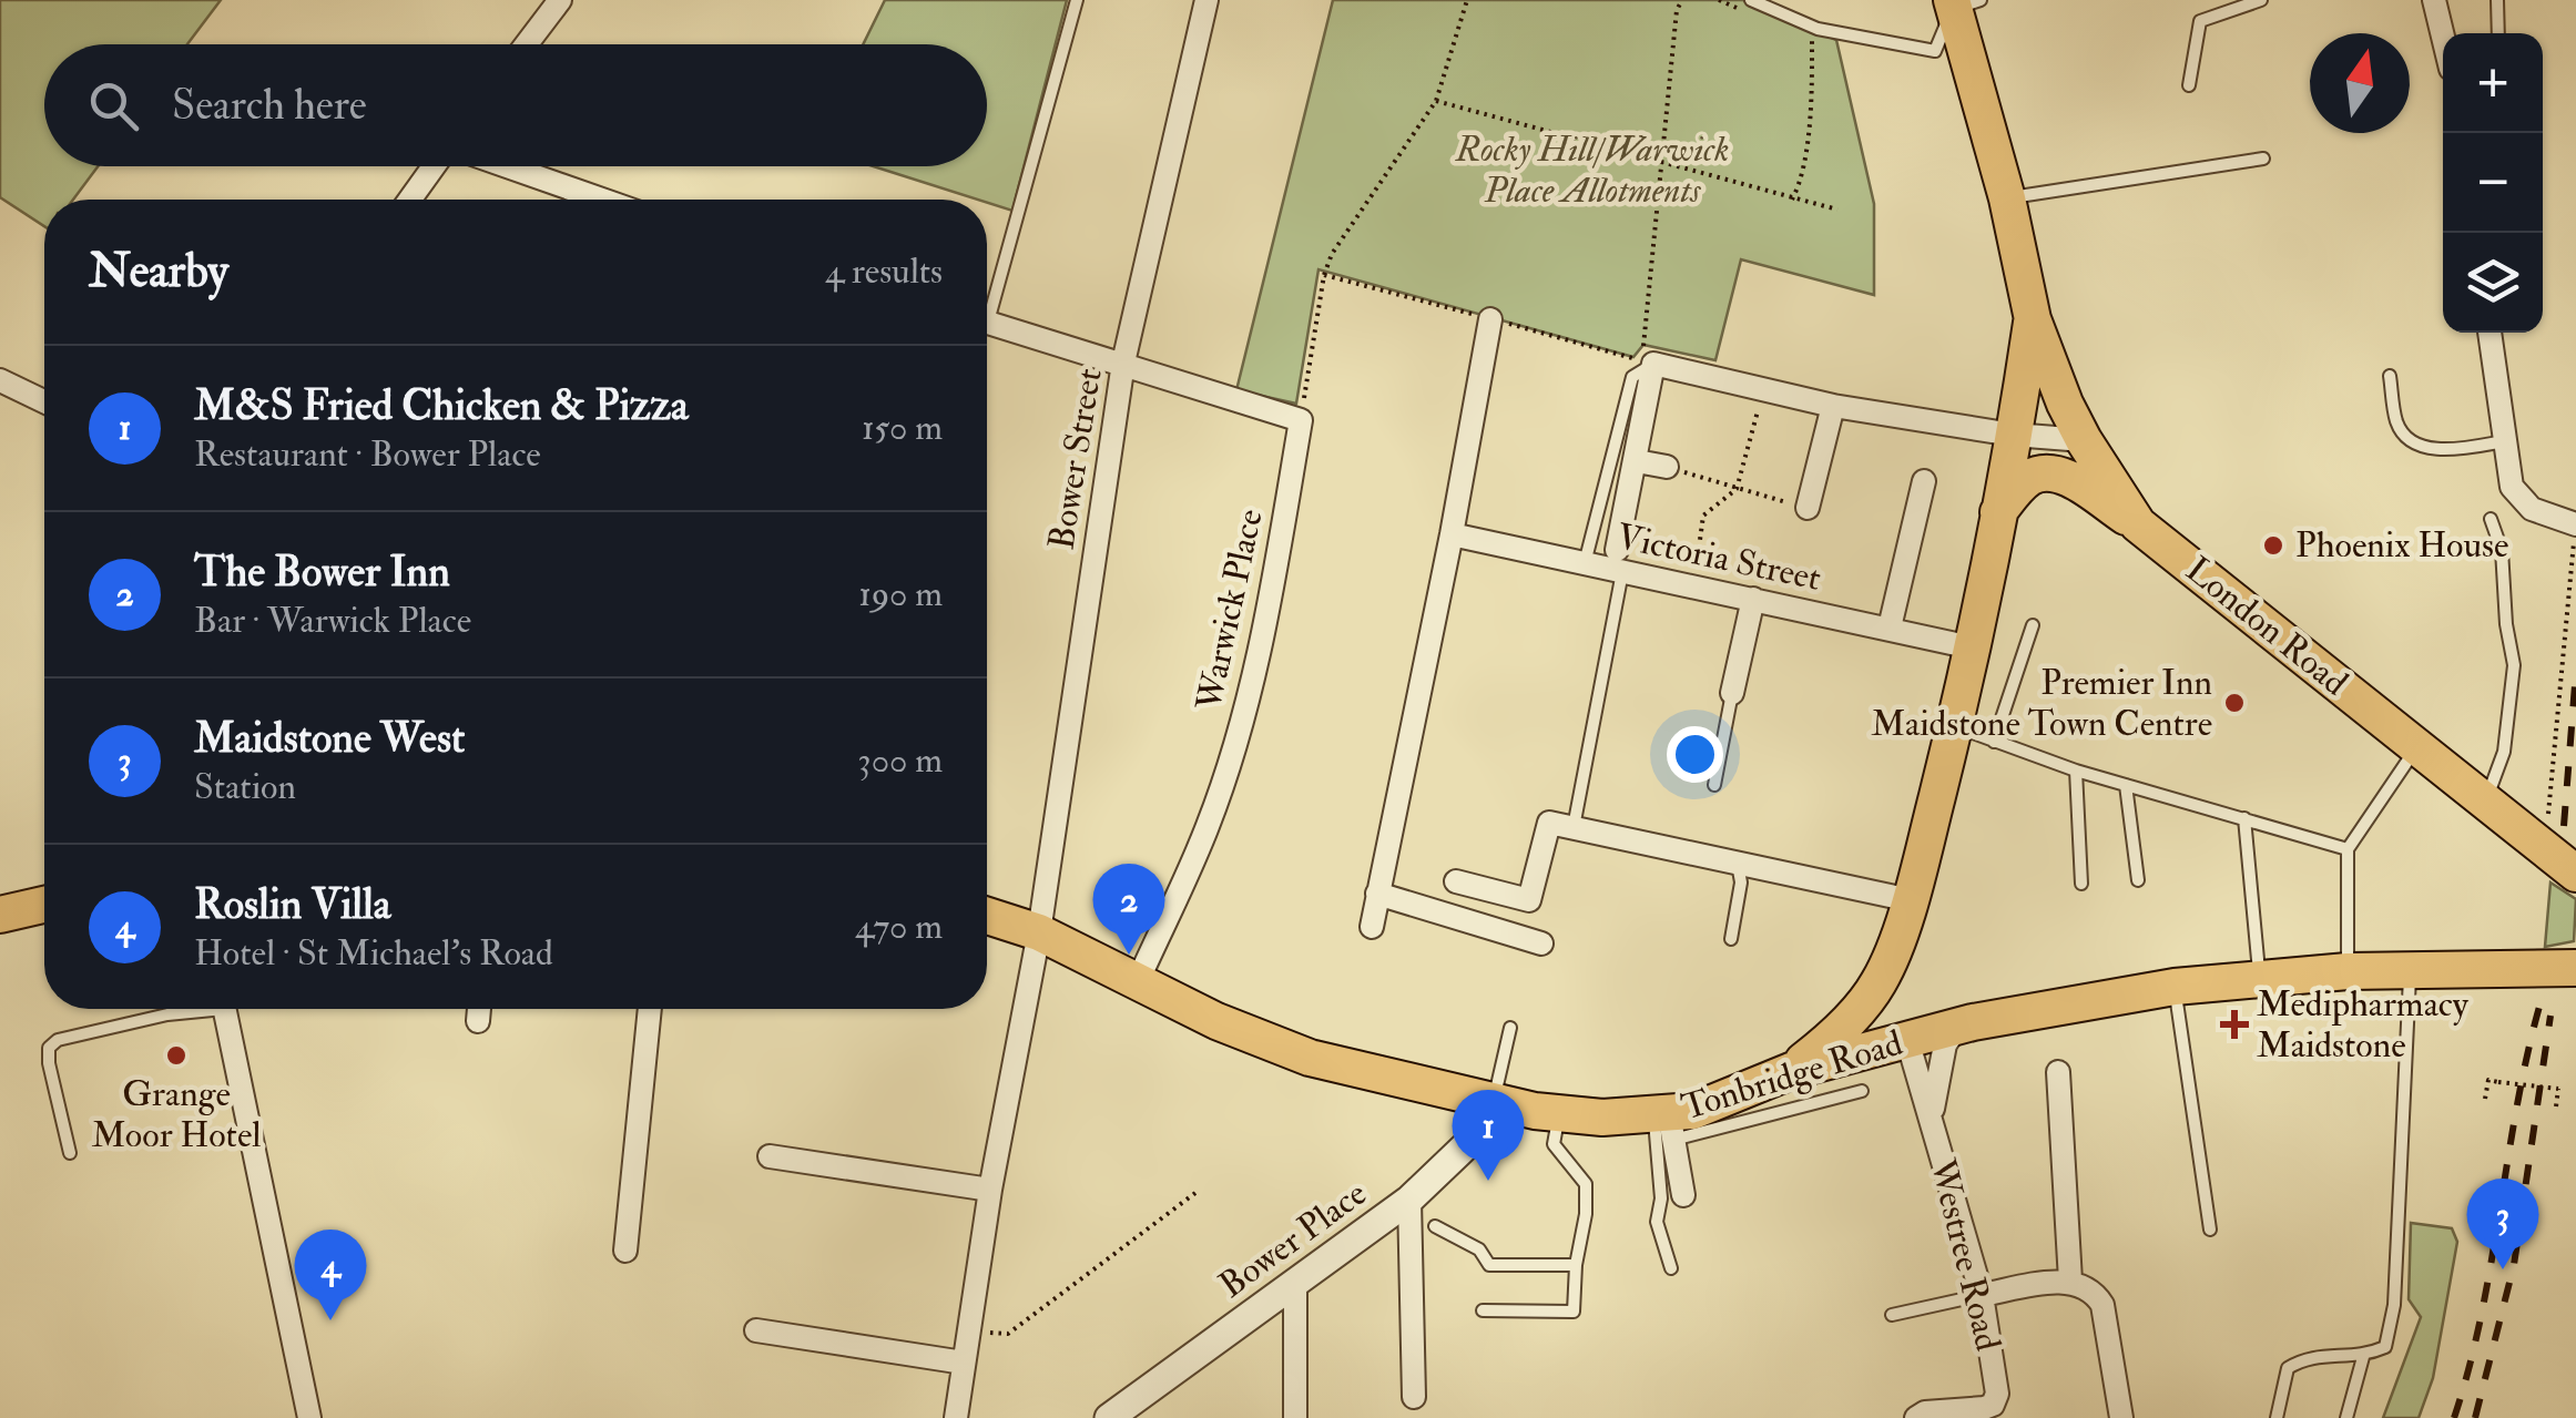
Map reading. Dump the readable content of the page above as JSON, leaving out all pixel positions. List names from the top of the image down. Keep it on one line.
{"streets":{"main road":["London Road","Tonbridge Road","Westree Road"],"street":["Bower Street","Victoria Street","Warwick Place","Bower Place"]},"crossings":[["Bower Street","Tonbridge Road"],["Victoria Street","London Road"],["Warwick Place","Tonbridge Road"],["London Road","Tonbridge Road"],["London Road","Westree Road"],["Tonbridge Road","Bower Place"],["Tonbridge Road","Westree Road"]],"parks":["Rocky Hill/Warwick Place Allotments"],"places":{"other":["Phoenix House","Premier Inn Maidstone Town Centre","Grange Moor Hotel"],"health":["Medipharmacy Maidstone"]},"north":"top","page":{"map_buttons":["+","−"],"search":"Search here","heading":["Nearby","4 results"],"list":[{"mark":"1","name":"M&S Fried Chicken & Pizza","note":"Restaurant · Bower Place","value":"150 m"},{"mark":"2","name":"The Bower Inn","note":"Bar · Warwick Place","value":"190 m"},{"mark":"3","name":"Maidstone West","note":"Station","value":"300 m"},{"mark":"4","name":"Roslin Villa","note":"Hotel · St Michael's Road","value":"470 m"}],"pins":["2","1","3","4"]}}
